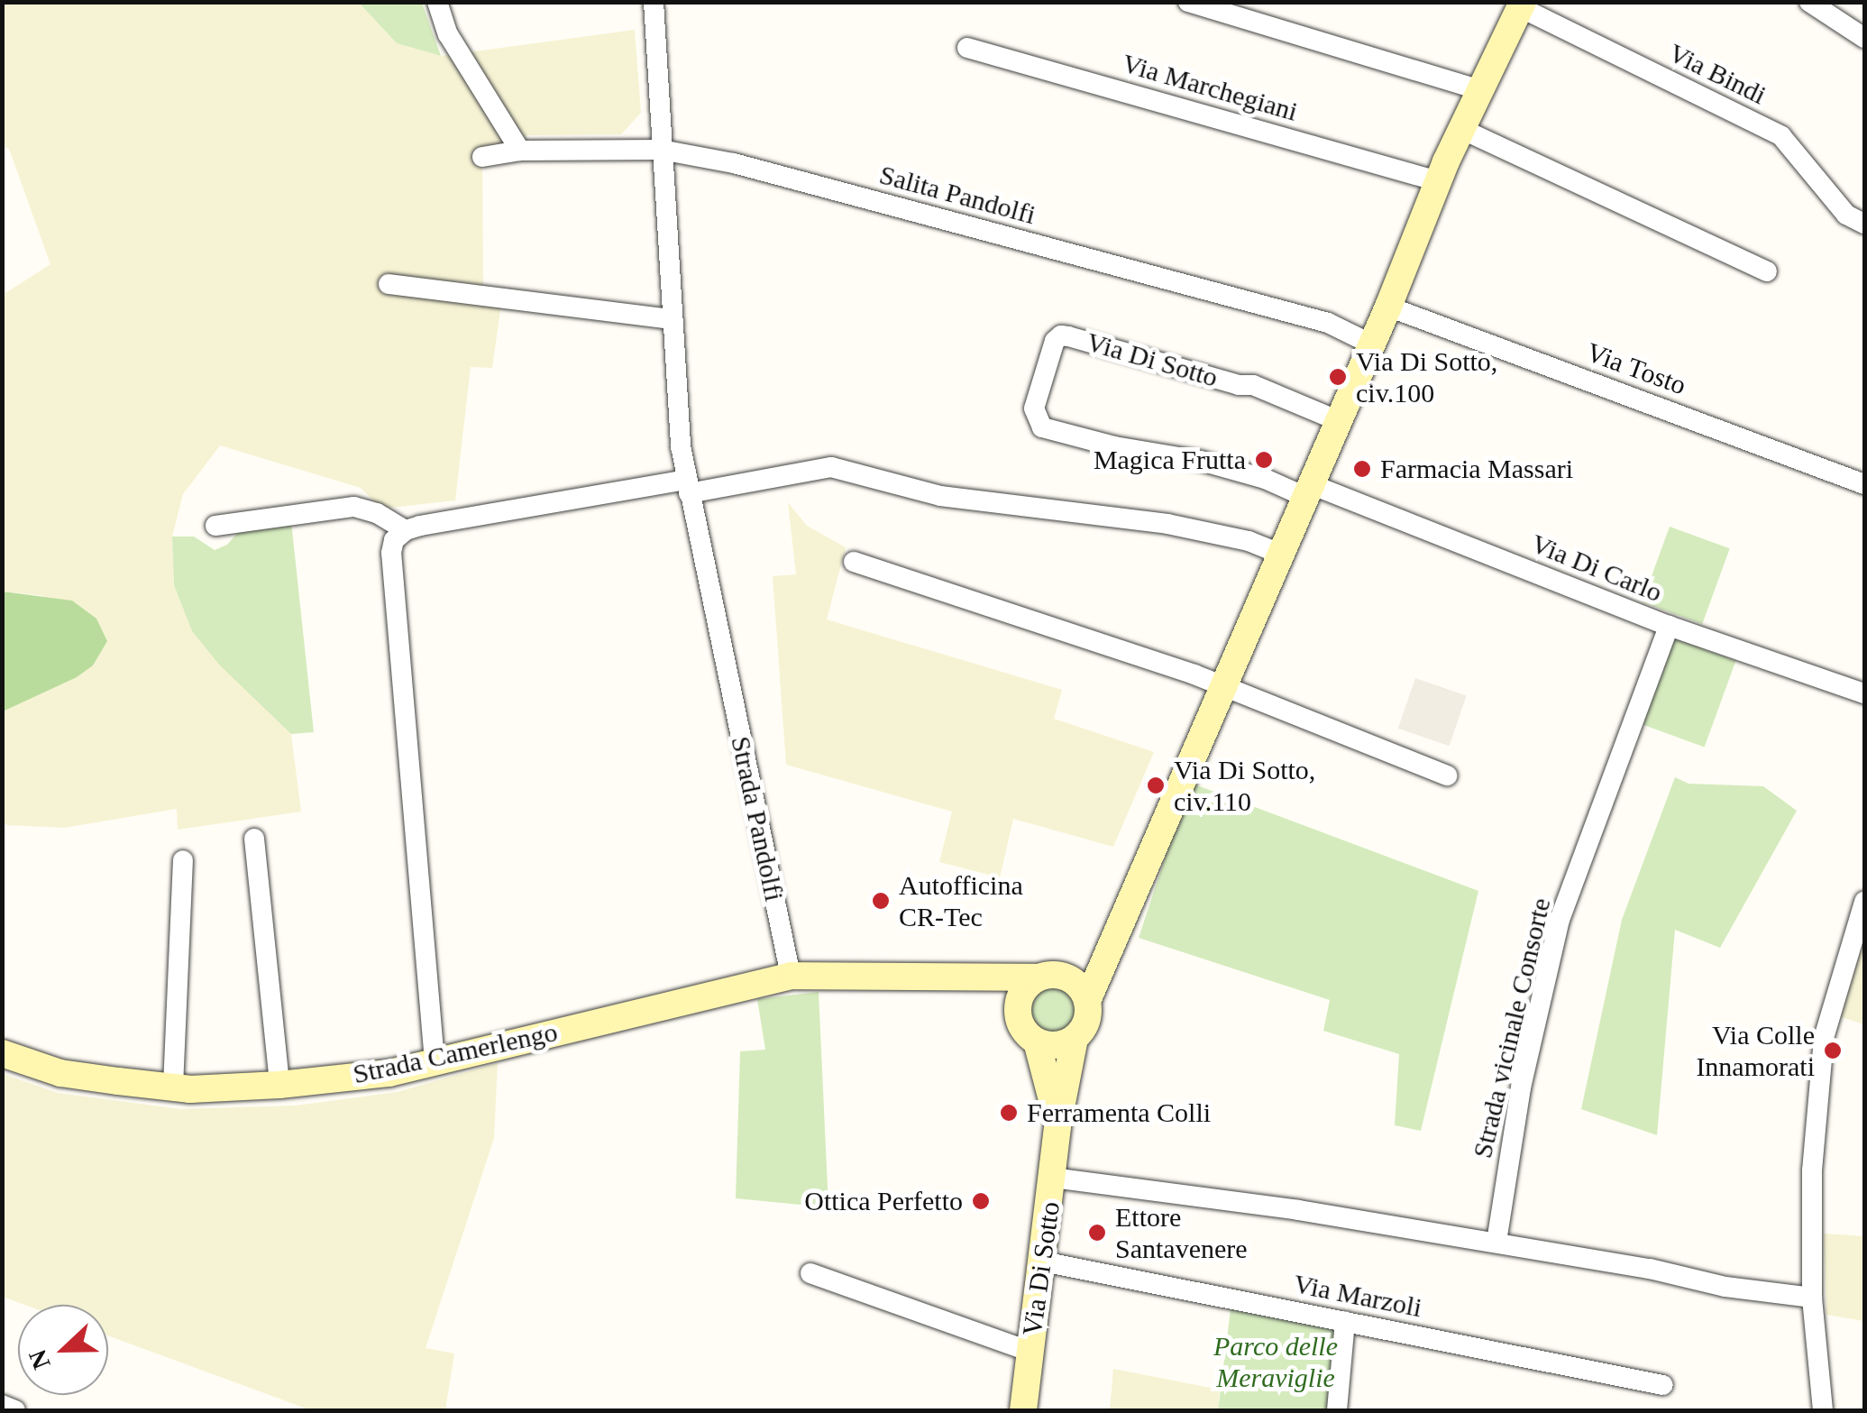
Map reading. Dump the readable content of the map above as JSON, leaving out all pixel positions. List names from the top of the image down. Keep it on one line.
{"streets":{"street":["Via Bindi","Via Marchegiani","Salita Pandolfi","Via Di Sotto","Via Tosto","Via Di Carlo","Strada Pandolfi","Strada vicinale Consorte","Strada Camerlengo","Via Marzoli"]},"crossings":[["Salita Pandolfi","Strada Pandolfi"],["Via Di Sotto","Via Di Carlo"],["Via Di Sotto","Via Marzoli"],["Via Di Carlo","Strada vicinale Consorte"],["Strada Pandolfi","Strada Camerlengo"]],"parks":["Parco delle Meraviglie"],"places":["Via Di Sotto, civ.100","Magica Frutta","Farmacia Massari","Via Di Sotto, civ.110","Autofficina CR-Tec","Via Colle Innamorati","Ferramenta Colli","Ottica Perfetto","Ettore Santavenere"],"north":"left"}
